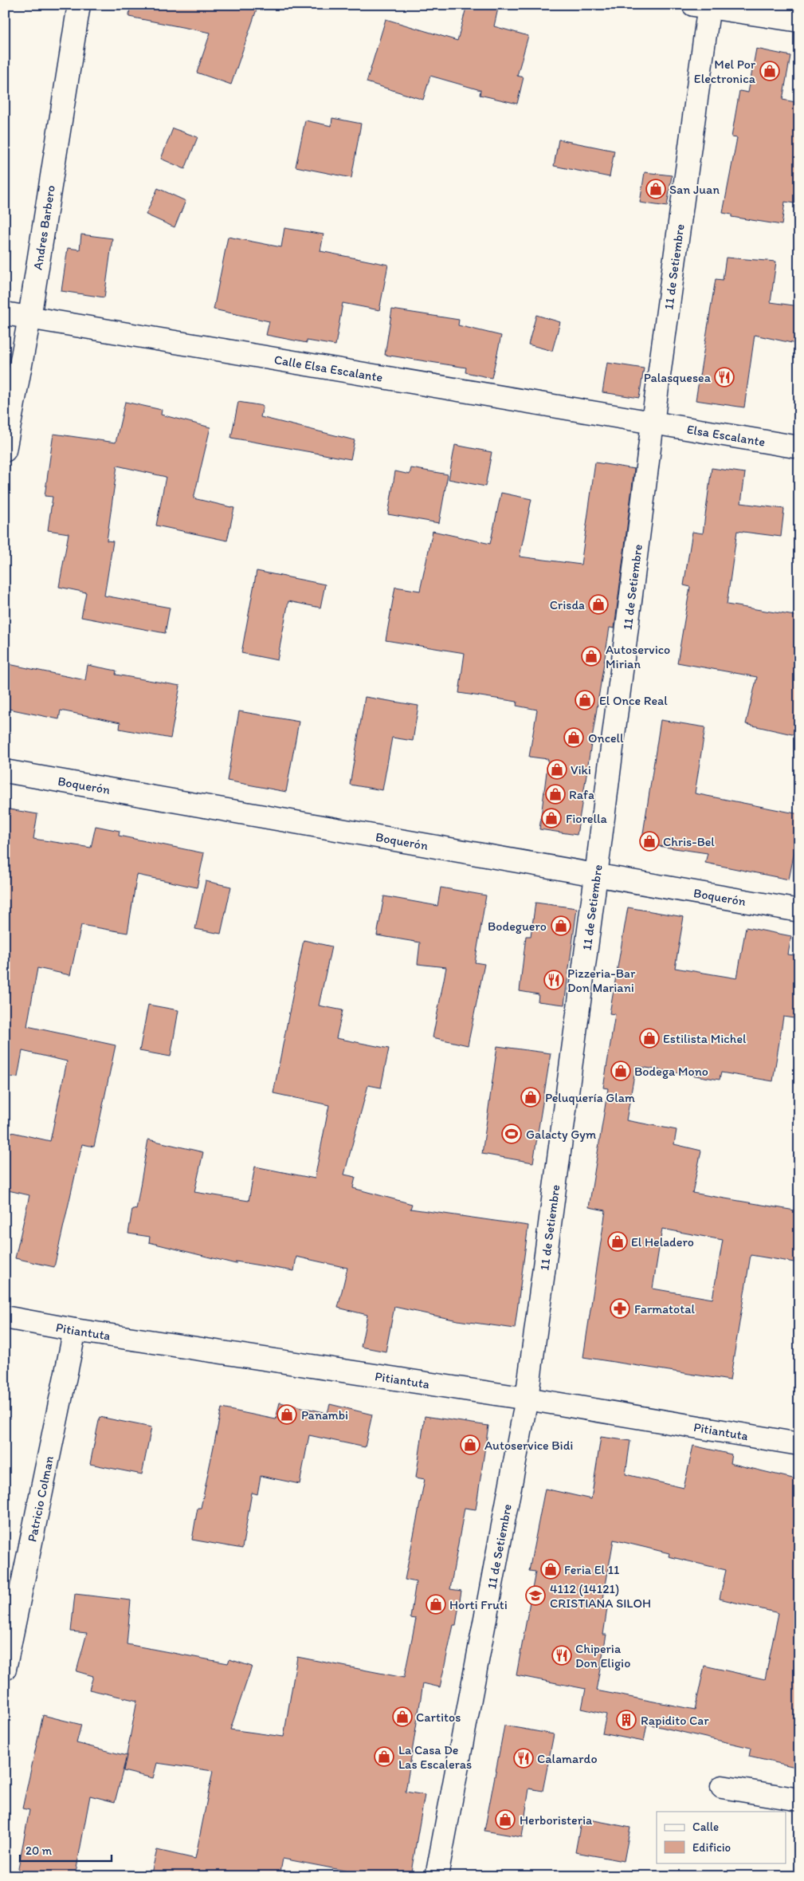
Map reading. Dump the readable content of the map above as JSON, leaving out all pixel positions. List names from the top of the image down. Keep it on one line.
{"streets":{"street":["Andres Barbero","11 de Setiembre","Calle Elsa Escalante","Elsa Escalante","Boquerón","Pitiantuta","Patricio Colman"]},"crossings":[["Andres Barbero","Calle Elsa Escalante"],["11 de Setiembre","Calle Elsa Escalante"],["11 de Setiembre","Elsa Escalante"],["11 de Setiembre","Boquerón"],["11 de Setiembre","Pitiantuta"],["Calle Elsa Escalante","Elsa Escalante"],["Pitiantuta","Patricio Colman"]],"places":{"shop":["Mel Por Electronica","San Juan","Crisda","Autoservico Mirian","El Once Real","Oncell","Viki","Rafa","Fiorella","Chris-Bel","Bodeguero","Estilista Michel","Bodega Mono","Peluquería Glam","El Heladero","Panambi","Autoservice Bidi","Feria El 11","Horti Fruti","Cartitos","La Casa De Las Escaleras","Herboristeria"],"restaurant":["Palasquesea","Pizzeria-Bar Don Mariani","Chiperia Don Eligio","Calamardo"],"sports":["Galacty Gym"],"pharmacy":["Farmatotal"],"school or university":["4112 (14121) CRISTIANA SILOH"],"building":["Rapidito Car"]},"legend":["Calle","Edificio"],"scale_bar":"20 m"}
